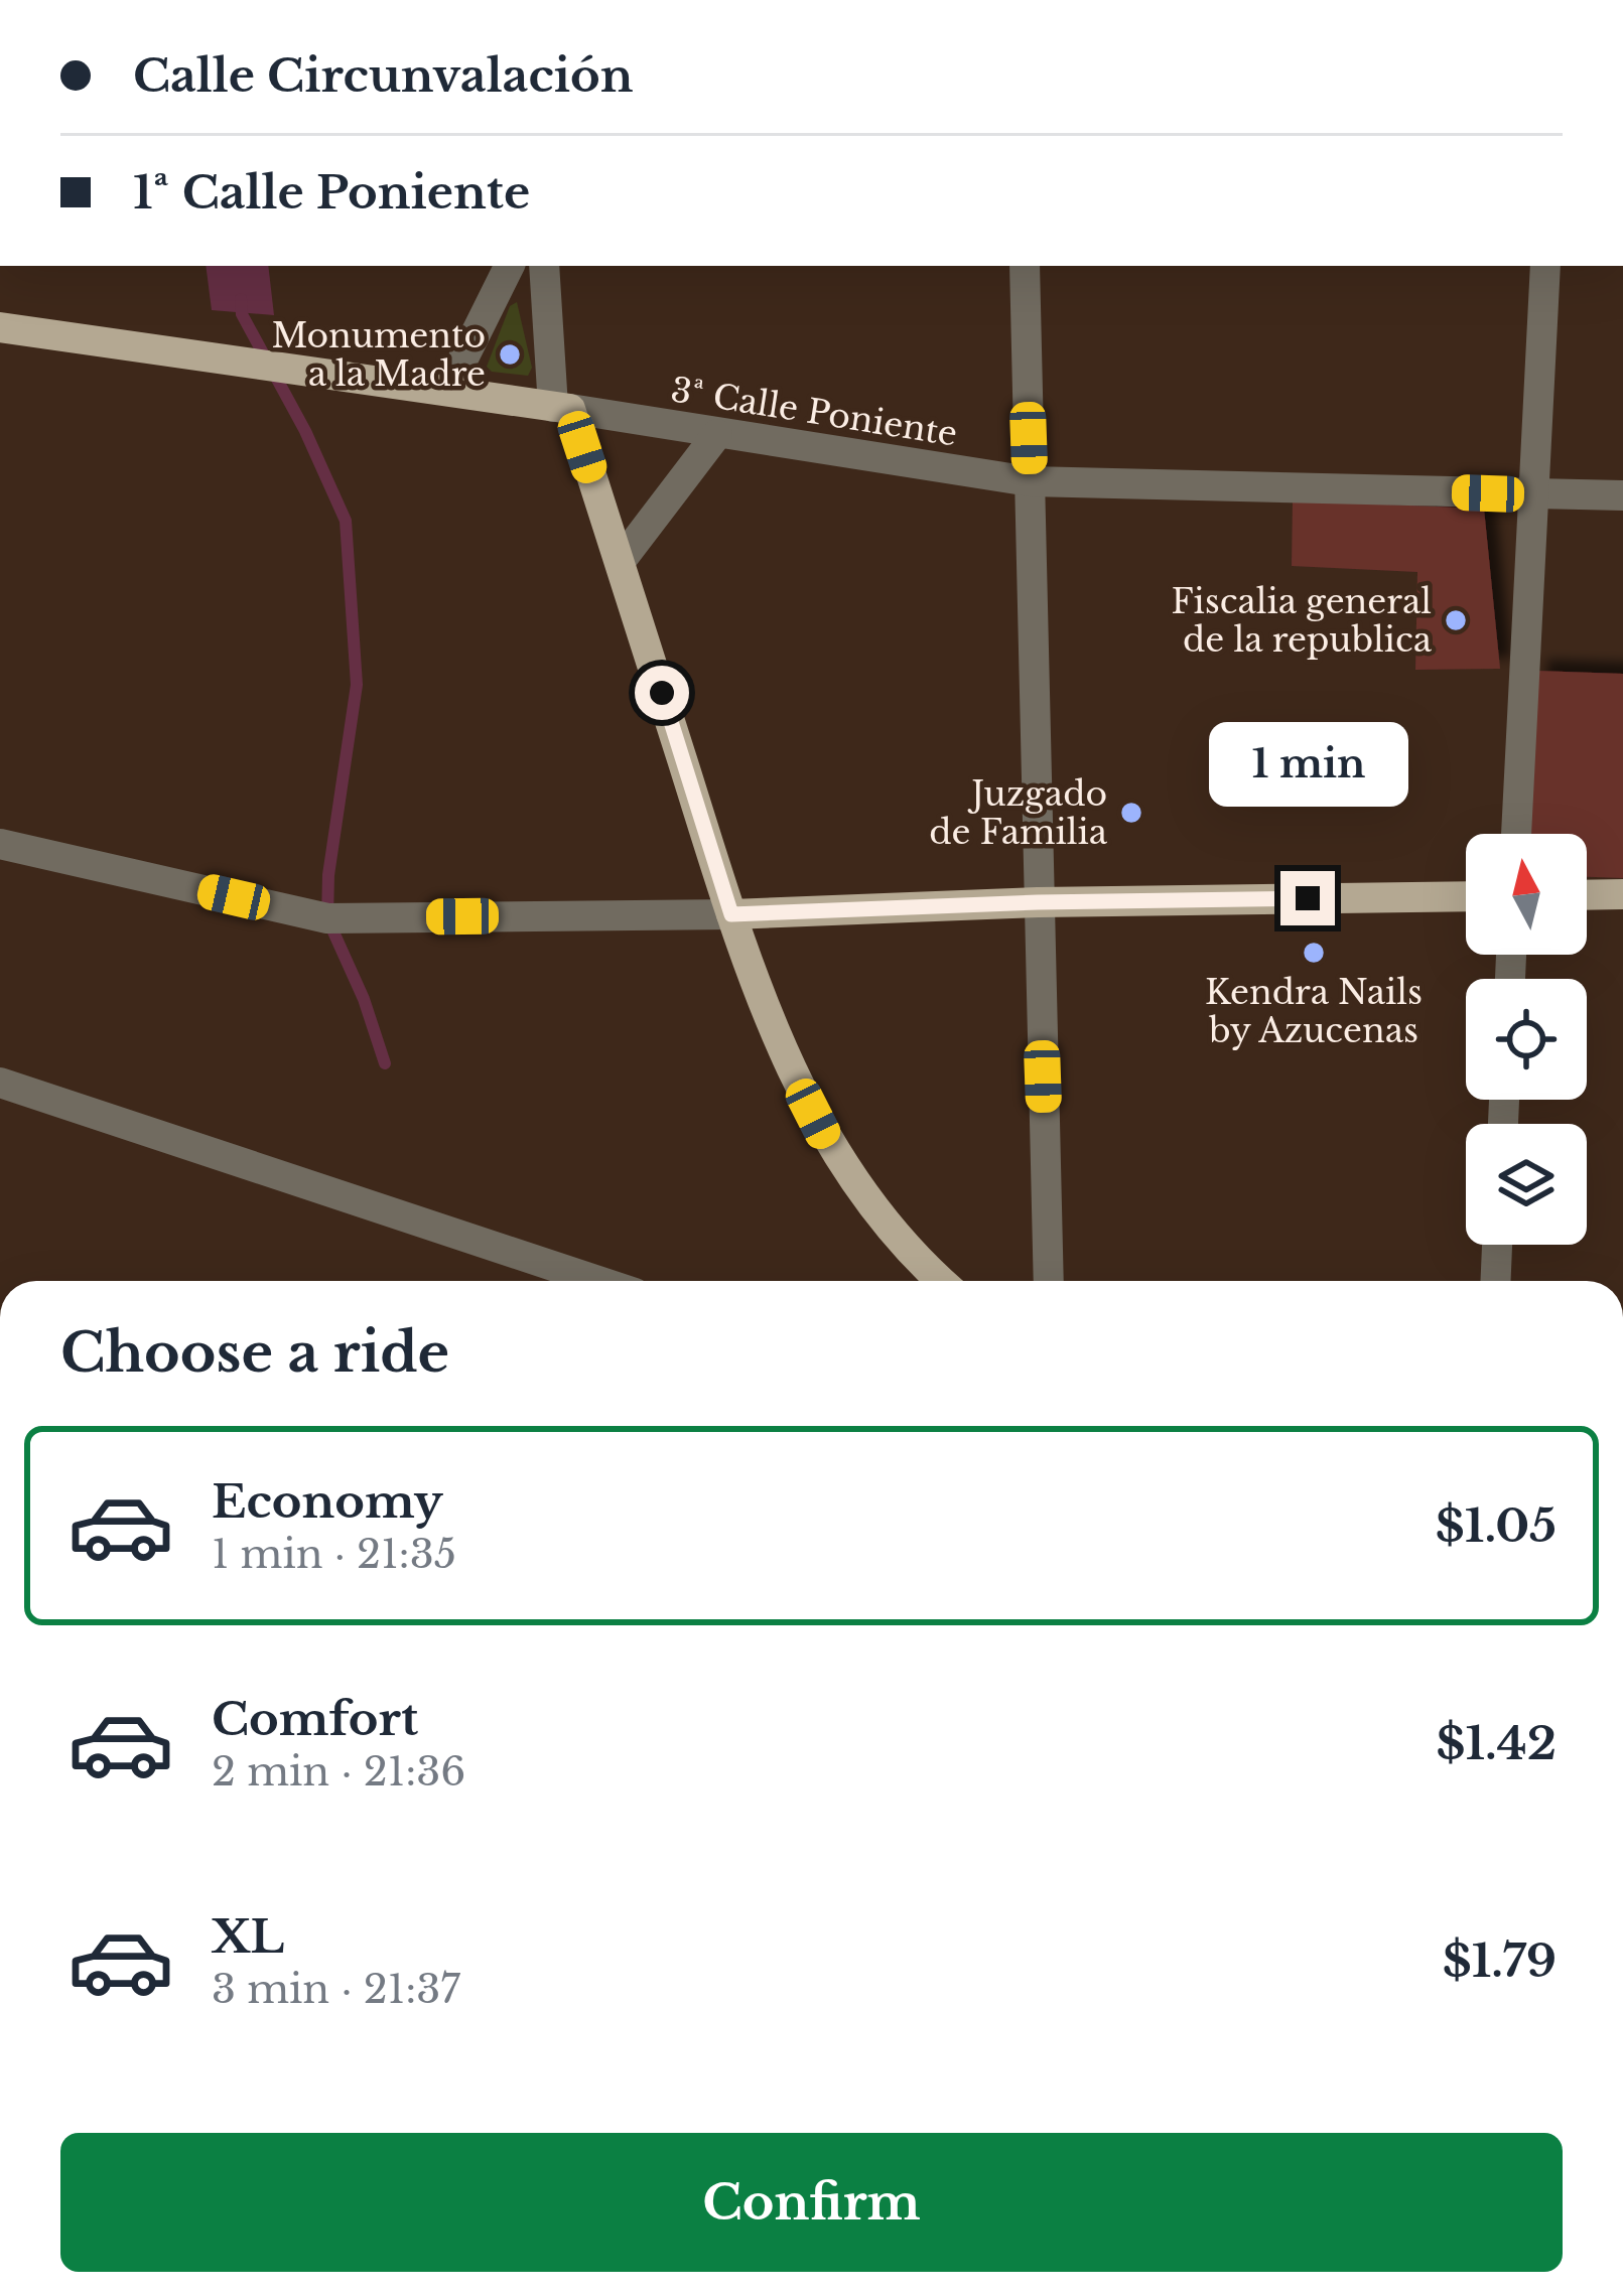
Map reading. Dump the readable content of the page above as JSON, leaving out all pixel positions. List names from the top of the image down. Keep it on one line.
{"streets":{"main road":["3ª Calle Poniente"]},"places":["Monumento a la Madre","Fiscalia general de la republica","Juzgado de Familia","Kendra Nails by Azucenas"],"north":"top","page":{"banner":["Calle Circunvalación","1ª Calle Poniente"],"bubble":"1 min","heading":"Choose a ride","list":[{"name":"Economy","note":"1 min · 21:35","value":"$1.05"},{"name":"Comfort","note":"2 min · 21:36","value":"$1.42"},{"name":"XL","note":"3 min · 21:37","value":"$1.79"}],"buttons":"Confirm"}}
